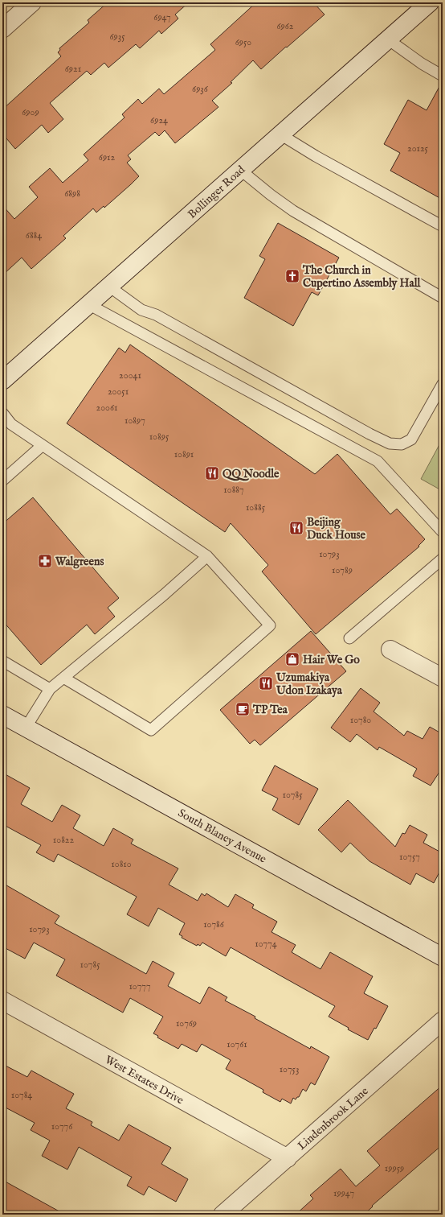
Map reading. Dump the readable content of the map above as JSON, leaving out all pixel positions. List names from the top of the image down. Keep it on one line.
{"streets":{"street":["Bollinger Road","South Blaney Avenue","West Estates Drive","Lindenbrook Lane"]},"crossings":[["West Estates Drive","Lindenbrook Lane"]],"places":{"church":["The Church in Cupertino Assembly Hall"],"restaurant":["QQ Noodle","Beijing Duck House","Uzumakiya Udon Izakaya"],"pharmacy":["Walgreens"],"shop":["Hair We Go"],"cafe":["TP Tea"]},"house_numbers":["6947","6962","6935","6950","6921","6936","6909","6924","20125","6912","6898","6884","20041","20051","20061","10897","10895","10891","10887","10885","10793","10789","10780","10785","10822","10757","10810","10786","10793","10774","10785","10777","10769","10761","10753","10784","10776","19959","19947"]}
